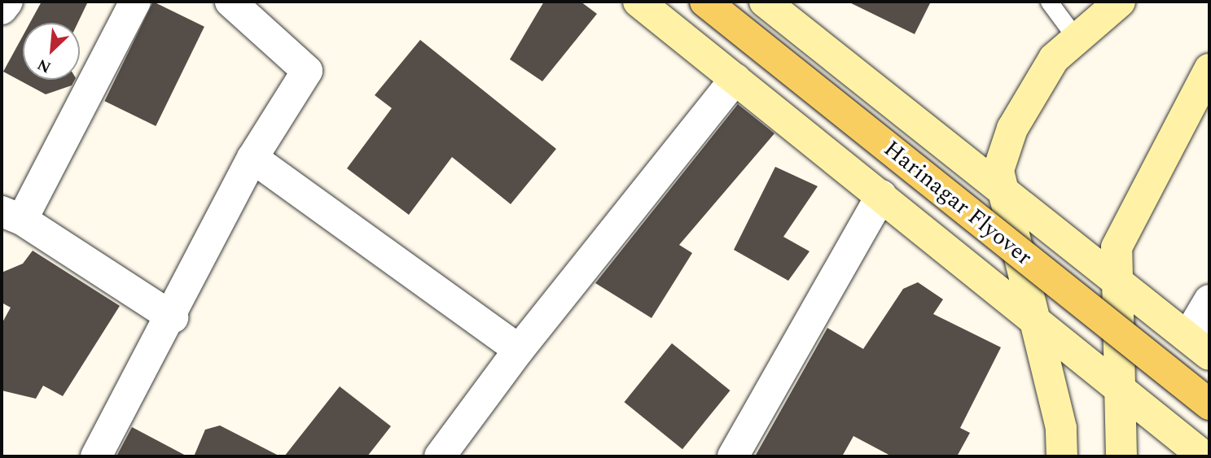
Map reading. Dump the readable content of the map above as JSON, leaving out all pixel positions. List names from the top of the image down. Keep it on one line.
{"streets":{"main road":["Harinagar Flyover"]},"north":"bottom left"}
